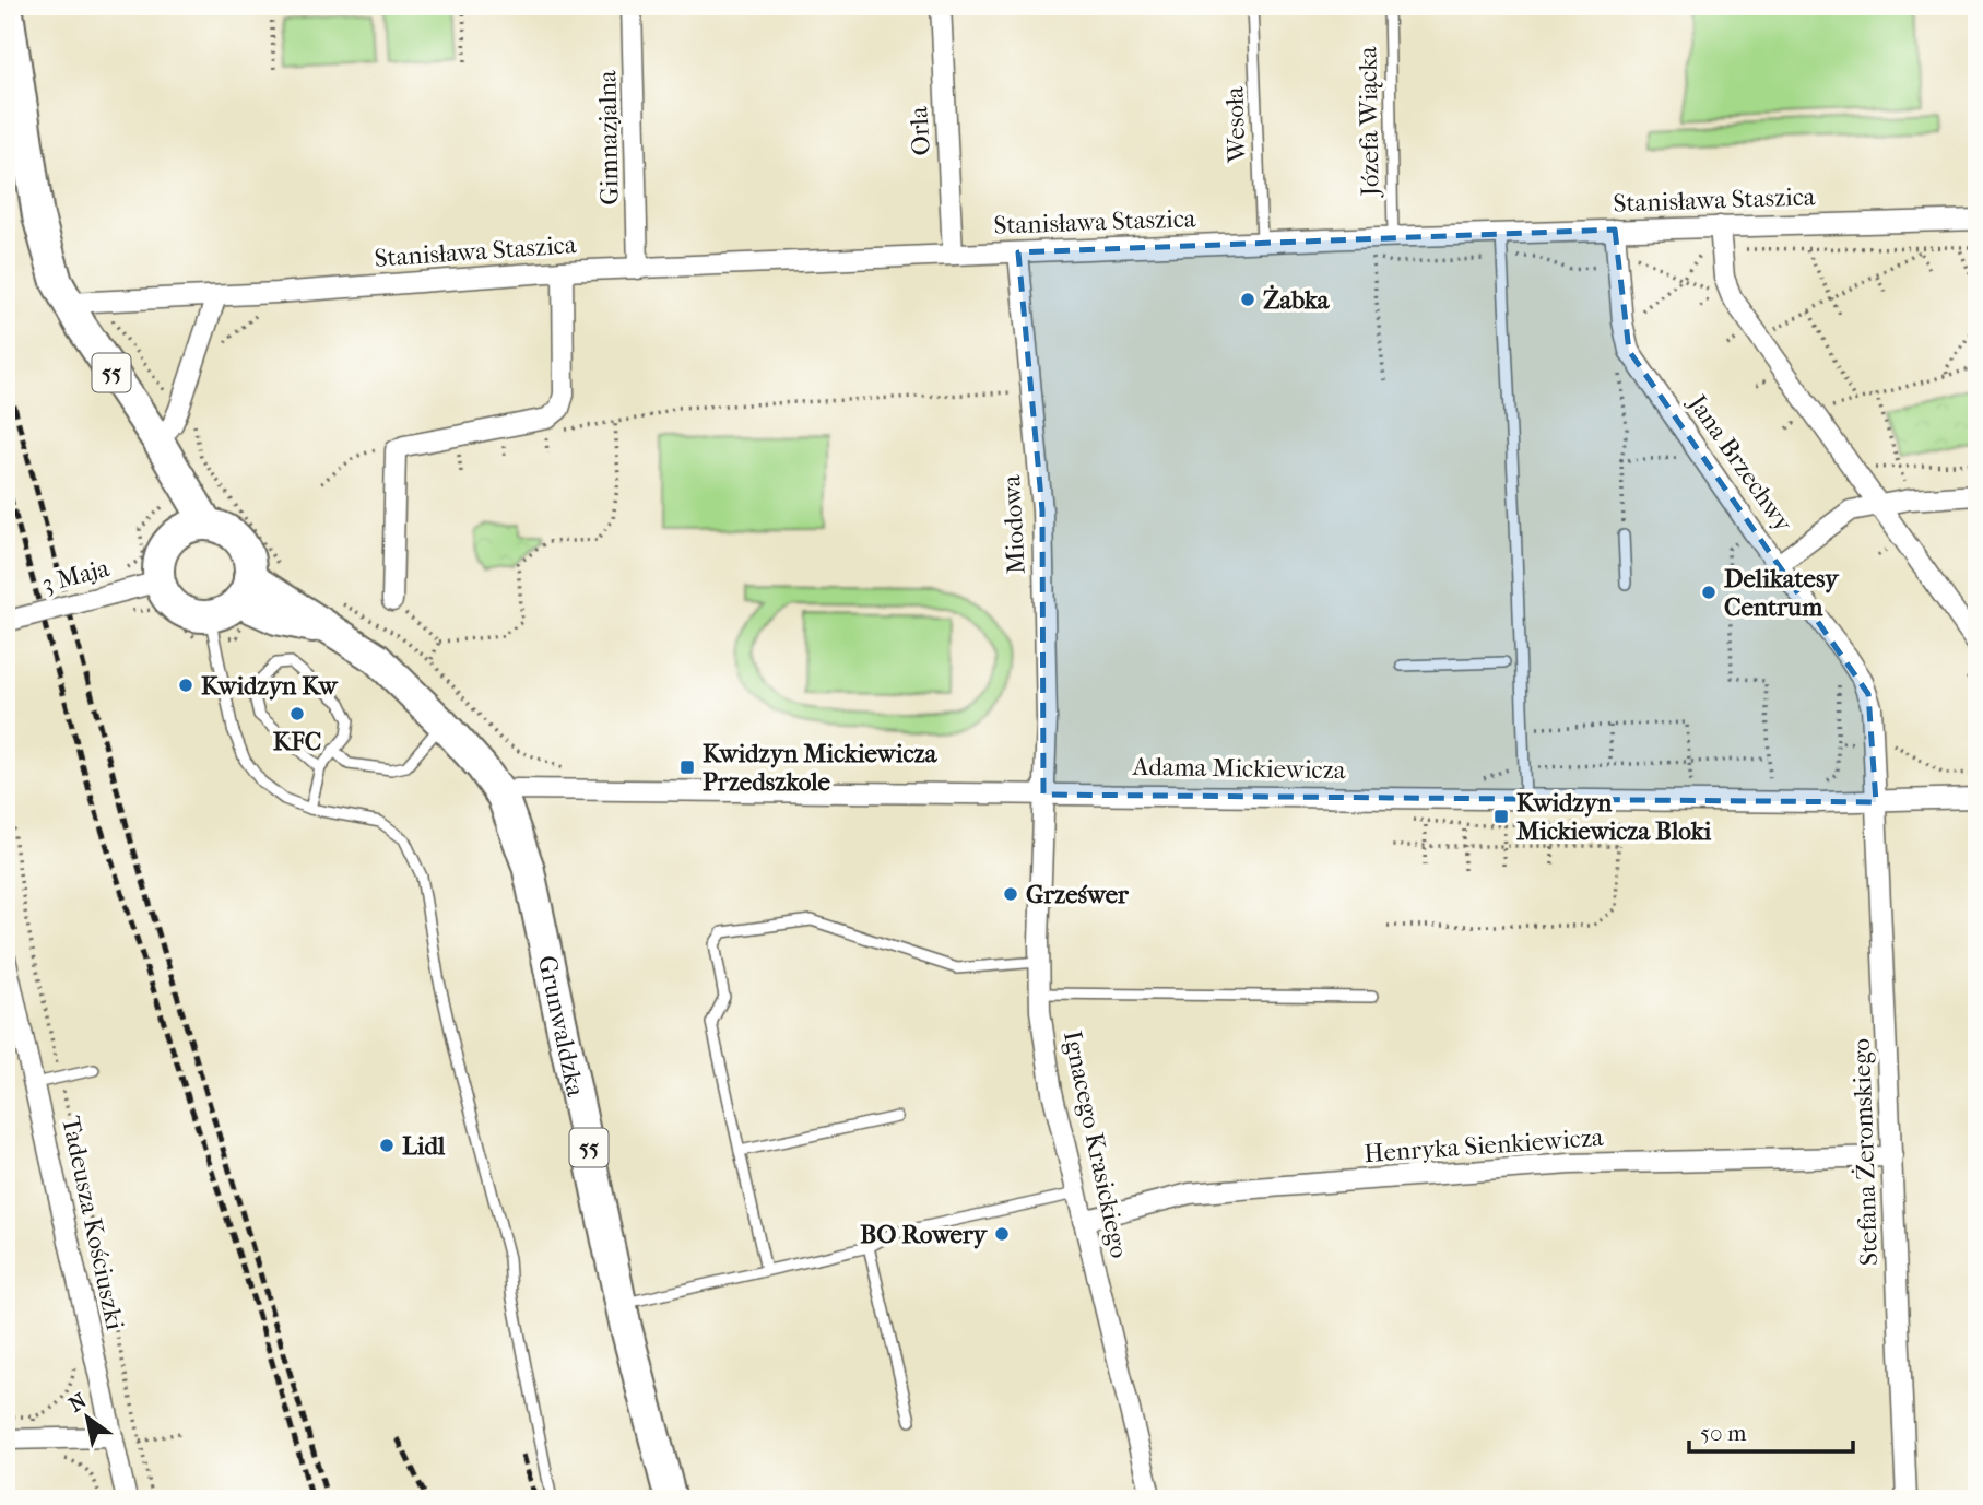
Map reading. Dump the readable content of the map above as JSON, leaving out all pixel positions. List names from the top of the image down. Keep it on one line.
{"streets":{"main road":["55","Grunwaldzka"],"street":["Orla","Gimnazjalna","Stanisława Staszica","Jana Brzechwy","Miodowa","3 Maja","Adama Mickiewicza","Ignacego Krasickiego","Henryka Sienkiewicza","Stefana Żeromskiego","Tadeusza Kościuszki"],"lane":["Józefa Wiącka","Wesoła"]},"crossings":[["Józefa Wiącka","Stanisława Staszica"],["Wesoła","Stanisława Staszica"],["Orla","Stanisława Staszica"],["Gimnazjalna","Stanisława Staszica"],["Stanisława Staszica","55"],["Stanisława Staszica","Jana Brzechwy"],["Stanisława Staszica","Miodowa"],["55","3 Maja"],["55","Grunwaldzka"],["Jana Brzechwy","Adama Mickiewicza"],["Jana Brzechwy","Stefana Żeromskiego"],["Miodowa","Adama Mickiewicza"],["Miodowa","Ignacego Krasickiego"],["3 Maja","Grunwaldzka"],["Adama Mickiewicza","Grunwaldzka"],["Adama Mickiewicza","Ignacego Krasickiego"],["Adama Mickiewicza","Stefana Żeromskiego"],["Ignacego Krasickiego","Henryka Sienkiewicza"],["Henryka Sienkiewicza","Stefana Żeromskiego"]],"places":{"other":["Żabka","Delikatesy Centrum","Kwidzyn Kw","KFC","Grześwer","Lidl","BO Rowery"],"transit":["Kwidzyn Mickiewicza Przedszkole","Kwidzyn Mickiewicza Bloki"]},"scale_bar":"50 m","north":"top left"}
